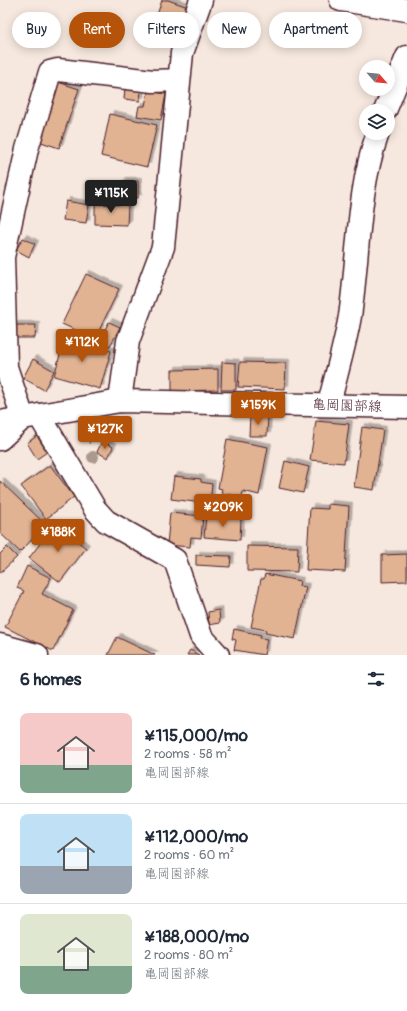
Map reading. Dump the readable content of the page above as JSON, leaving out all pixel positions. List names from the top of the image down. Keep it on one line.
{"streets":{"street":["亀岡園部線"]},"north":"bottom right","page":{"chip":["Buy","Rent","Filters","New","Apartment"],"price":["¥115K","¥112K","¥159K","¥127K","¥209K","¥188K"],"heading":"6 homes","list":[{"name":"¥115,000/mo","note":"2 rooms · 58 m² · 亀岡園部線"},{"name":"¥112,000/mo","note":"2 rooms · 60 m² · 亀岡園部線"},{"name":"¥188,000/mo","note":"2 rooms · 80 m² · 亀岡園部線"}]}}
